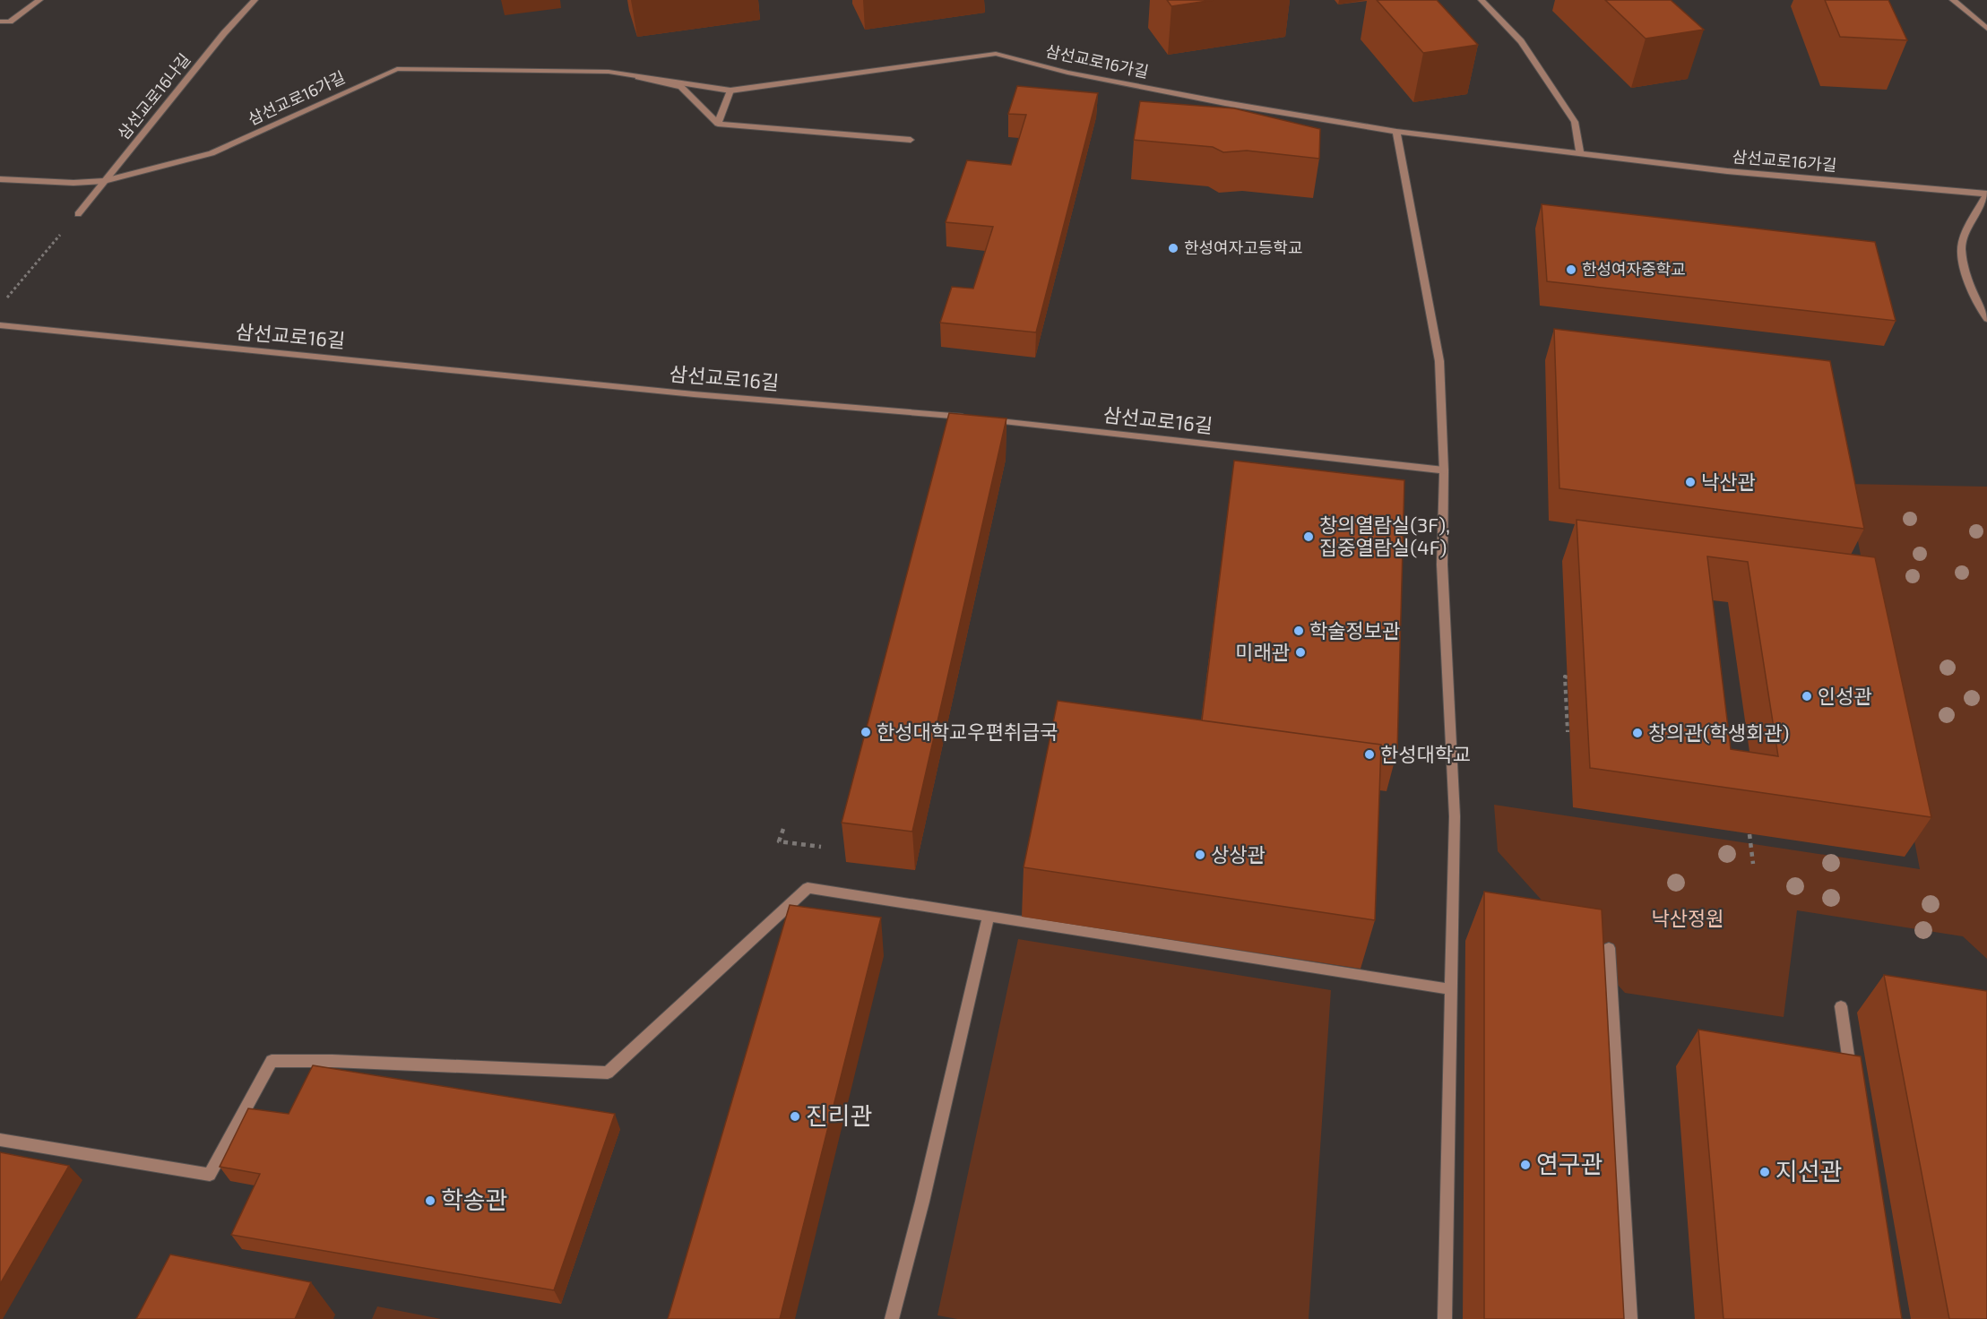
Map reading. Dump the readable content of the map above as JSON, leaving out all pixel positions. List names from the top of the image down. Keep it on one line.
{"streets":{"street":["삼선교로16가길","삼선교로16나길","삼선교로16길"]},"crossings":[["삼선교로16가길","삼선교로16나길"]],"parks":["낙산정원"],"places":["한성여자고등학교","한성여자중학교","낙산관","창의열람실(3F), 집중열람실(4F)","학술정보관","미래관","인성관","한성대학교우편취급국","창의관(학생회관)","한성대학교","상상관","진리관","연구관","지선관","학송관"]}
